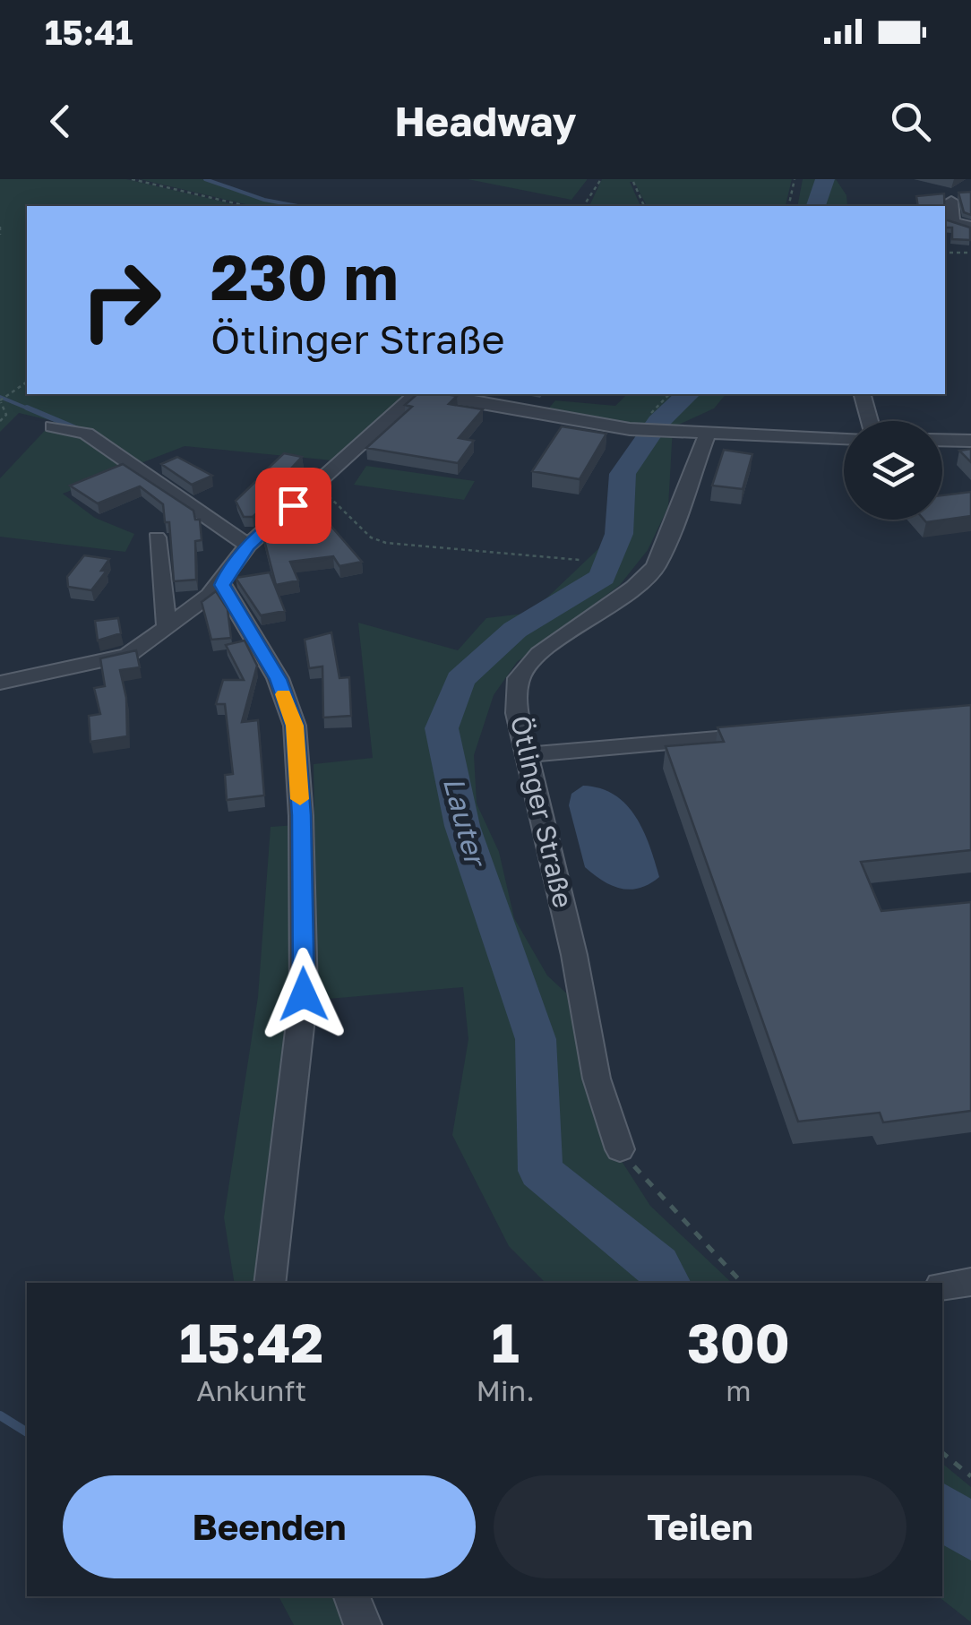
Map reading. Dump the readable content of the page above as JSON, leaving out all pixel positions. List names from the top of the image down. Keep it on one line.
{"streets":{"street":["Ötlinger Straße"]},"water":["Lauter"],"page":{"status":"15:41","header":"Headway","turn":["230 m","Ötlinger Straße"],"eta":["15:42","Ankunft","1","Min.","300","m"],"buttons":["Beenden","Teilen"]}}
